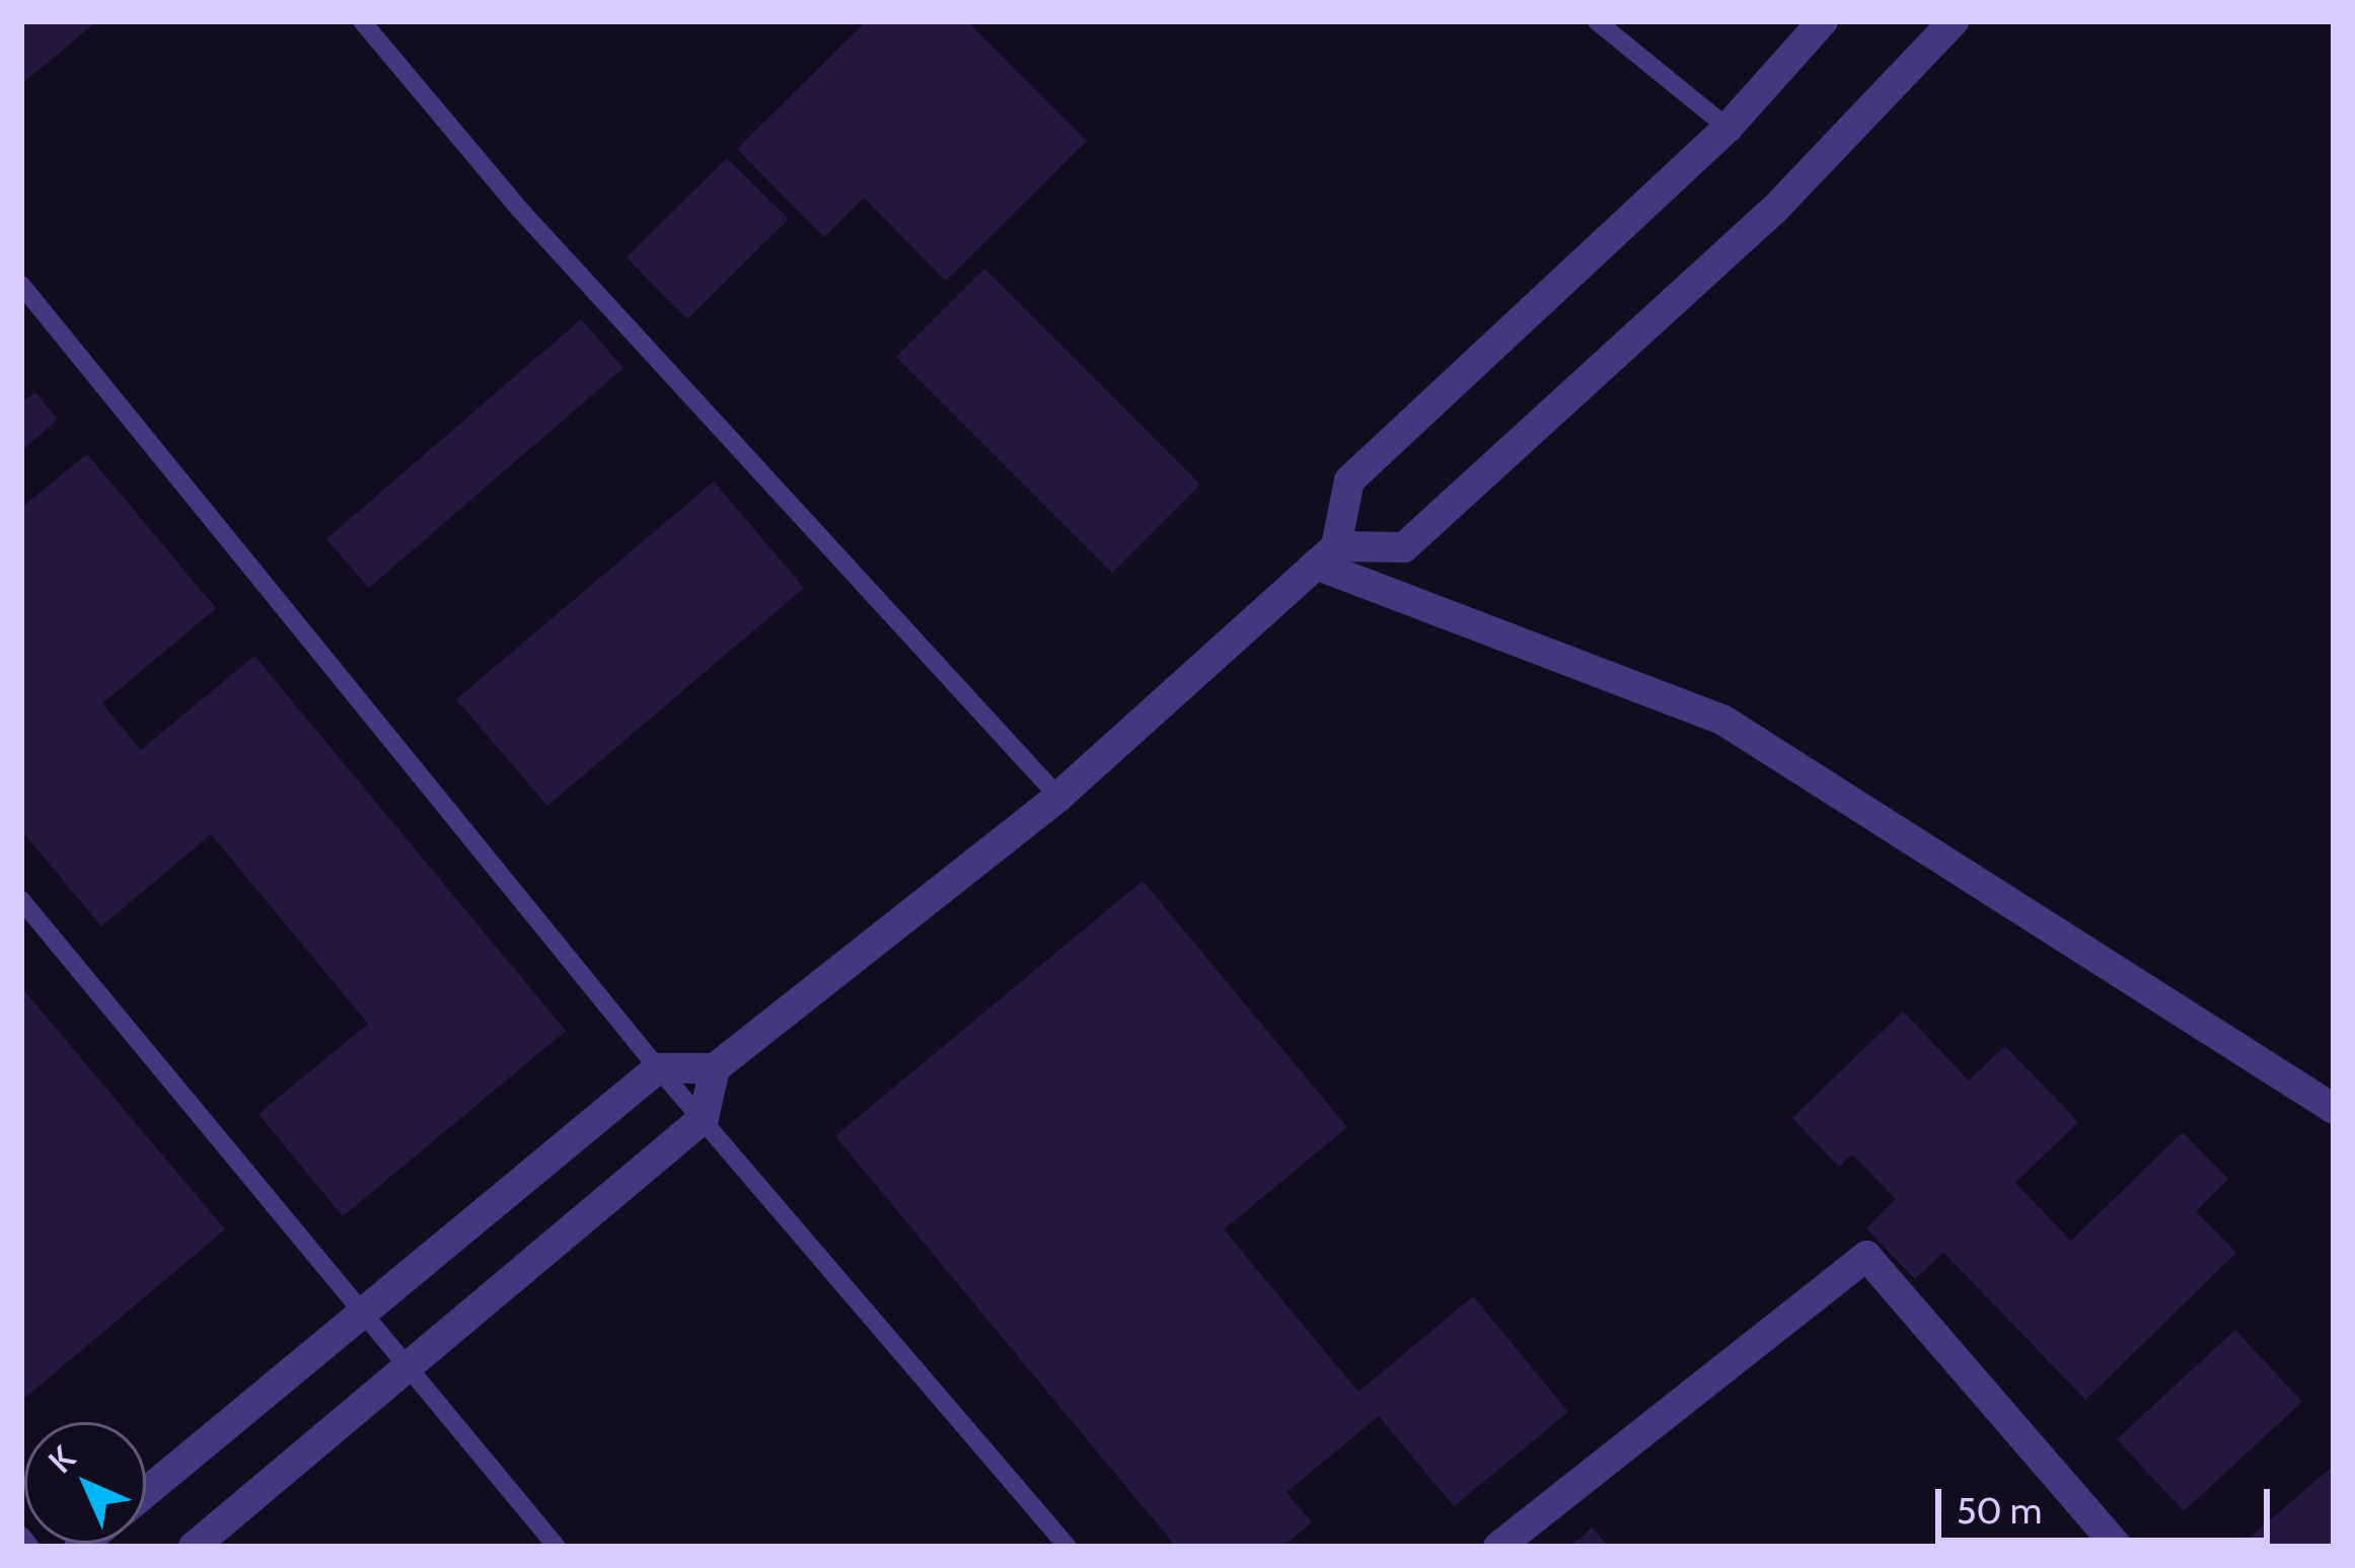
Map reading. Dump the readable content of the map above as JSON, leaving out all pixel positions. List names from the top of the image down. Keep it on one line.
{"scale_bar":"50 m","north":"top left"}
